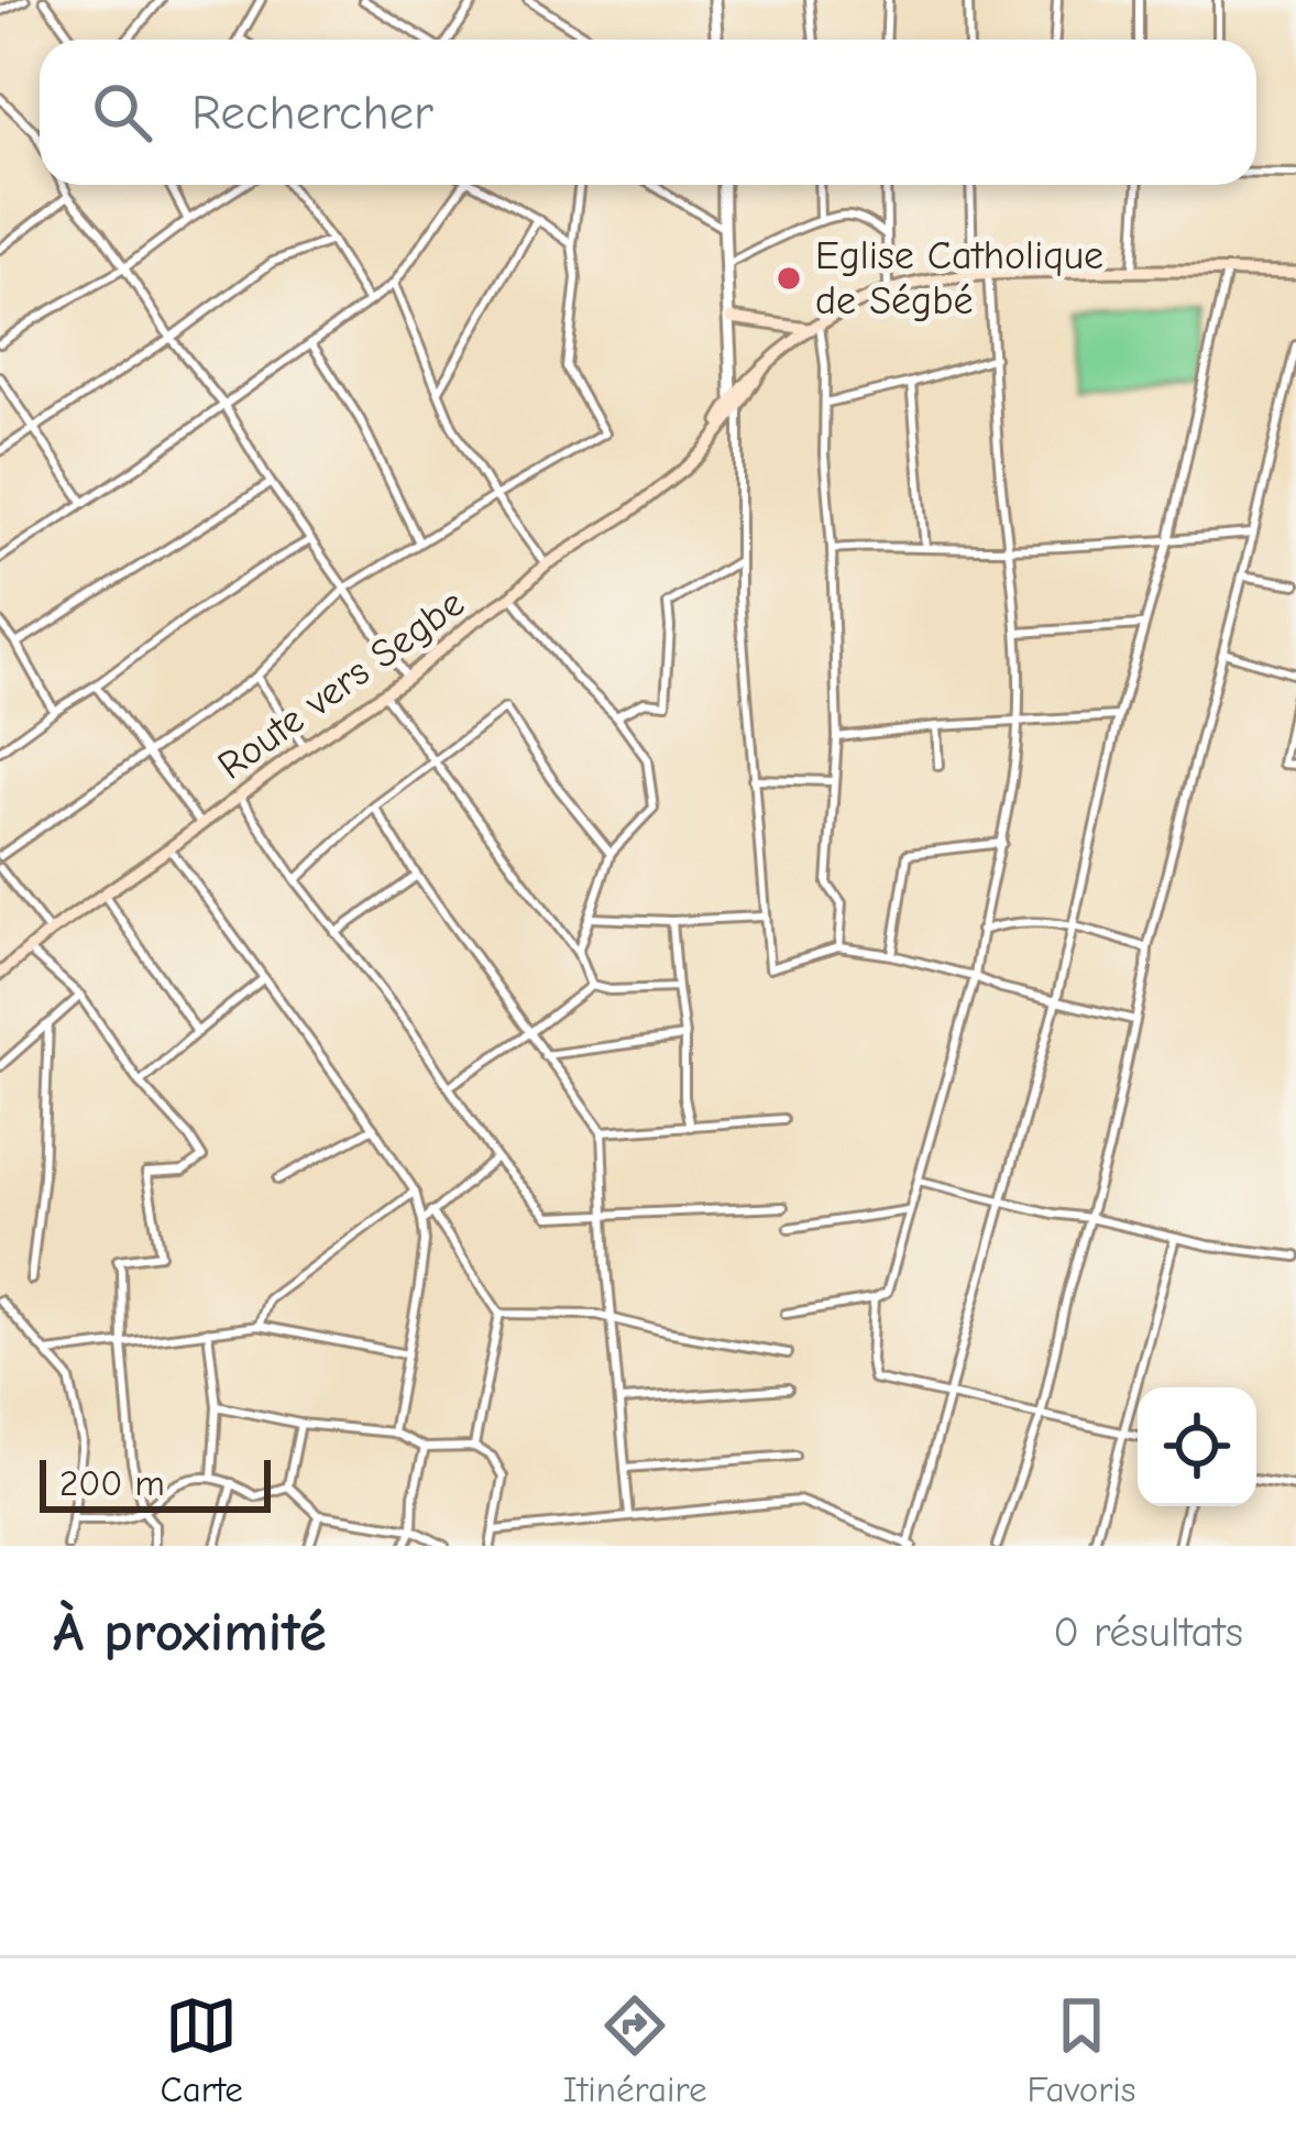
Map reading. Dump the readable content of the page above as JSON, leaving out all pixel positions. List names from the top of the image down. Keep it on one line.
{"streets":{"main road":["Route vers Segbe"]},"places":["Eglise Catholique de Ségbé"],"scale_bar":"200 m","page":{"search":"Rechercher","scale":"200 m","heading":["À proximité","0 résultats"],"nav":["Carte","Itinéraire","Favoris"]}}
